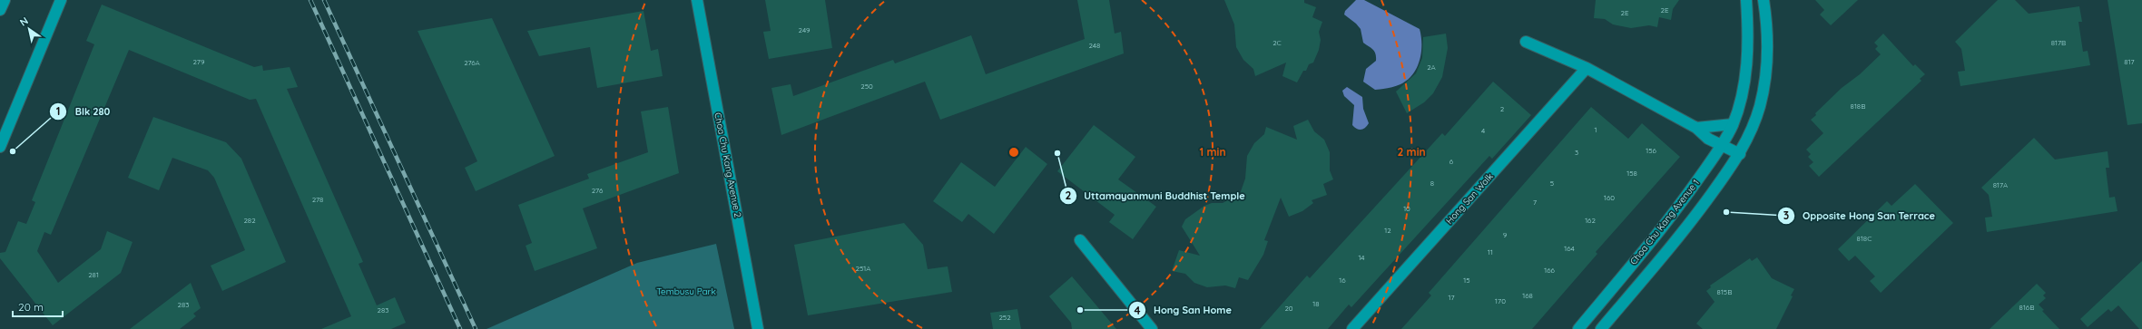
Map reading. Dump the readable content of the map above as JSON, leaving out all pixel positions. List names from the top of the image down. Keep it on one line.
{"streets":{"street":["Choa Chu Kang Avenue 2","Hong San Walk","Choa Chu Kang Avenue 1"]},"parks":["Tembusu Park"],"places":["Blk 280","Uttamayanmuni Buddhist Temple","Opposite Hong San Terrace","Hong San Home"],"house_numbers":["2E","2E","249","2C","817B","248","279","817","276A","2A","250","818B","2","1","4","156","3","6","158","8","5","817A","276","160","278","7","10","282","162","12","9","818C","164","11","14","251A","166","281","16","15","815B","168","17","170","18","283","816B","20","283","252"],"scale_bar":"20 m","north":"top left","rings":["1 min","2 min"]}
